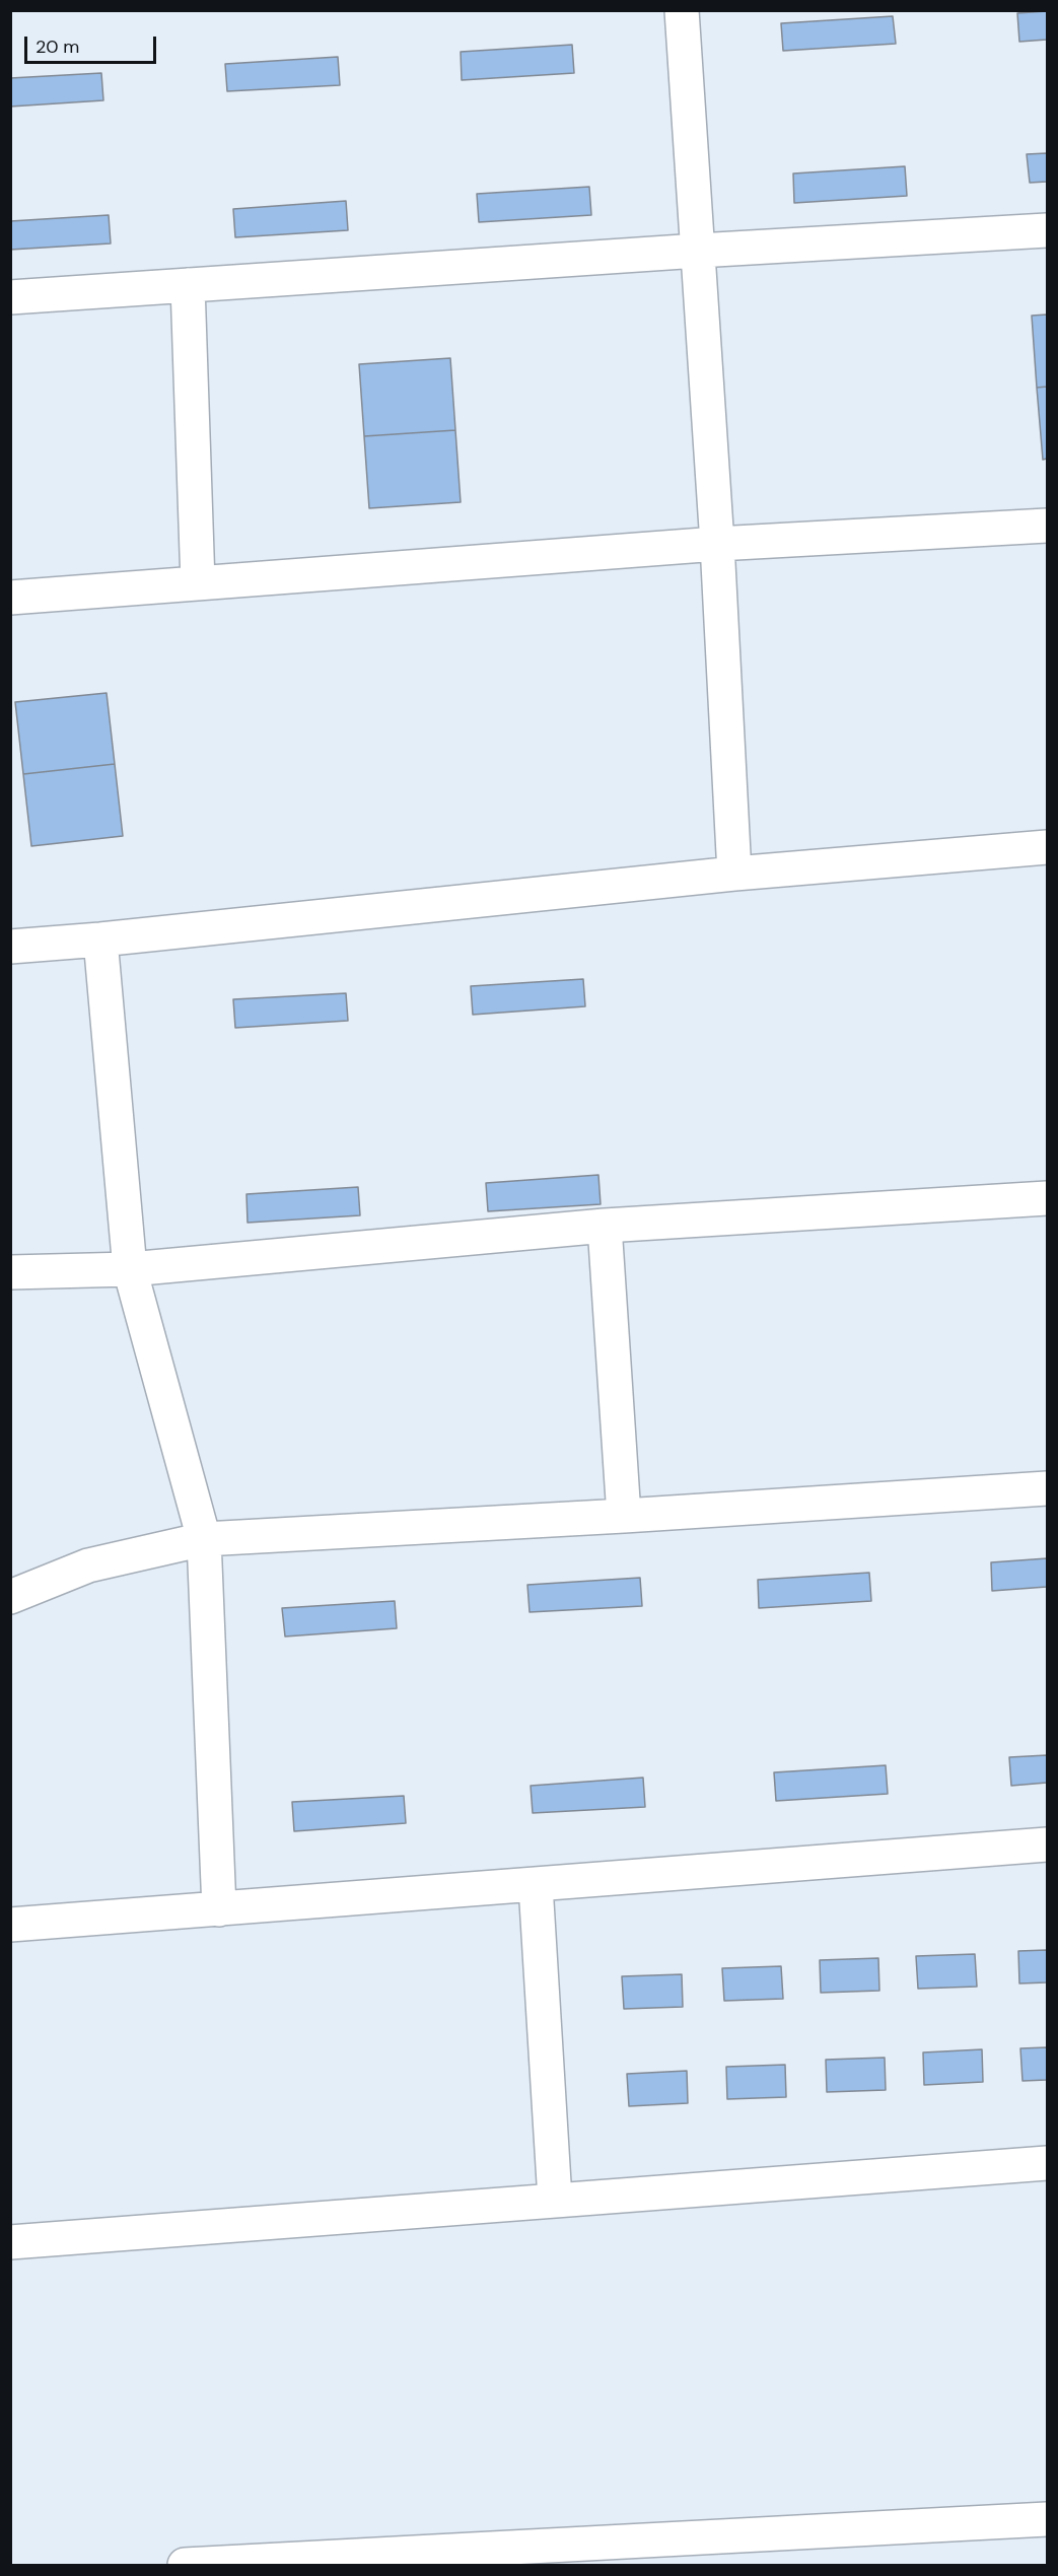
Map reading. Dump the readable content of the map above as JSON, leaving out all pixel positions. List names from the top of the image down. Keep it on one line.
{"scale_bar":"20 m"}
